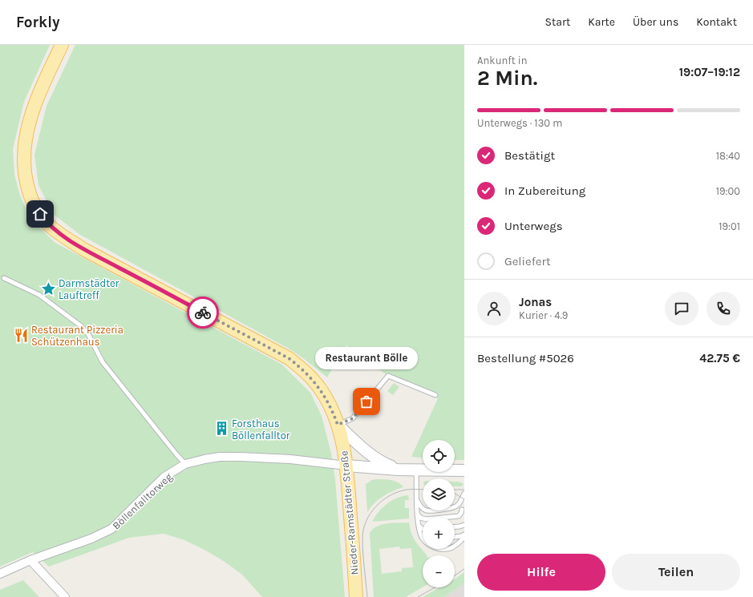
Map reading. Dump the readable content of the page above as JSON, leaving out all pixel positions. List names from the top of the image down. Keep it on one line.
{"streets":{"main road":["Nieder-Ramstädter Straße"],"street":["Böllenfalltorweg"]},"crossings":[["Böllenfalltorweg","Nieder-Ramstädter Straße"]],"places":{"place":["Darmstädter Lauftreff"],"restaurant":["Restaurant Pizzeria Schützenhaus"],"other":["Restaurant Bölle"],"building":["Forsthaus Böllenfalltor"]},"page":{"header":"Forkly","nav":["Start","Karte","Über uns","Kontakt"],"heading":["2 Min.","Ankunft in","19:07–19:12"],"panel":["Jonas","Kurier · 4.9","Bestellung #5026","42.75 €"],"bar":"Unterwegs · 130 m","list":[["Bestätigt","18:40"],["In Zubereitung","19:00"],["Unterwegs","19:01"],"Geliefert"],"bubble":"Restaurant Bölle","map_buttons":["+","−"],"buttons":["Hilfe","Teilen"]}}
